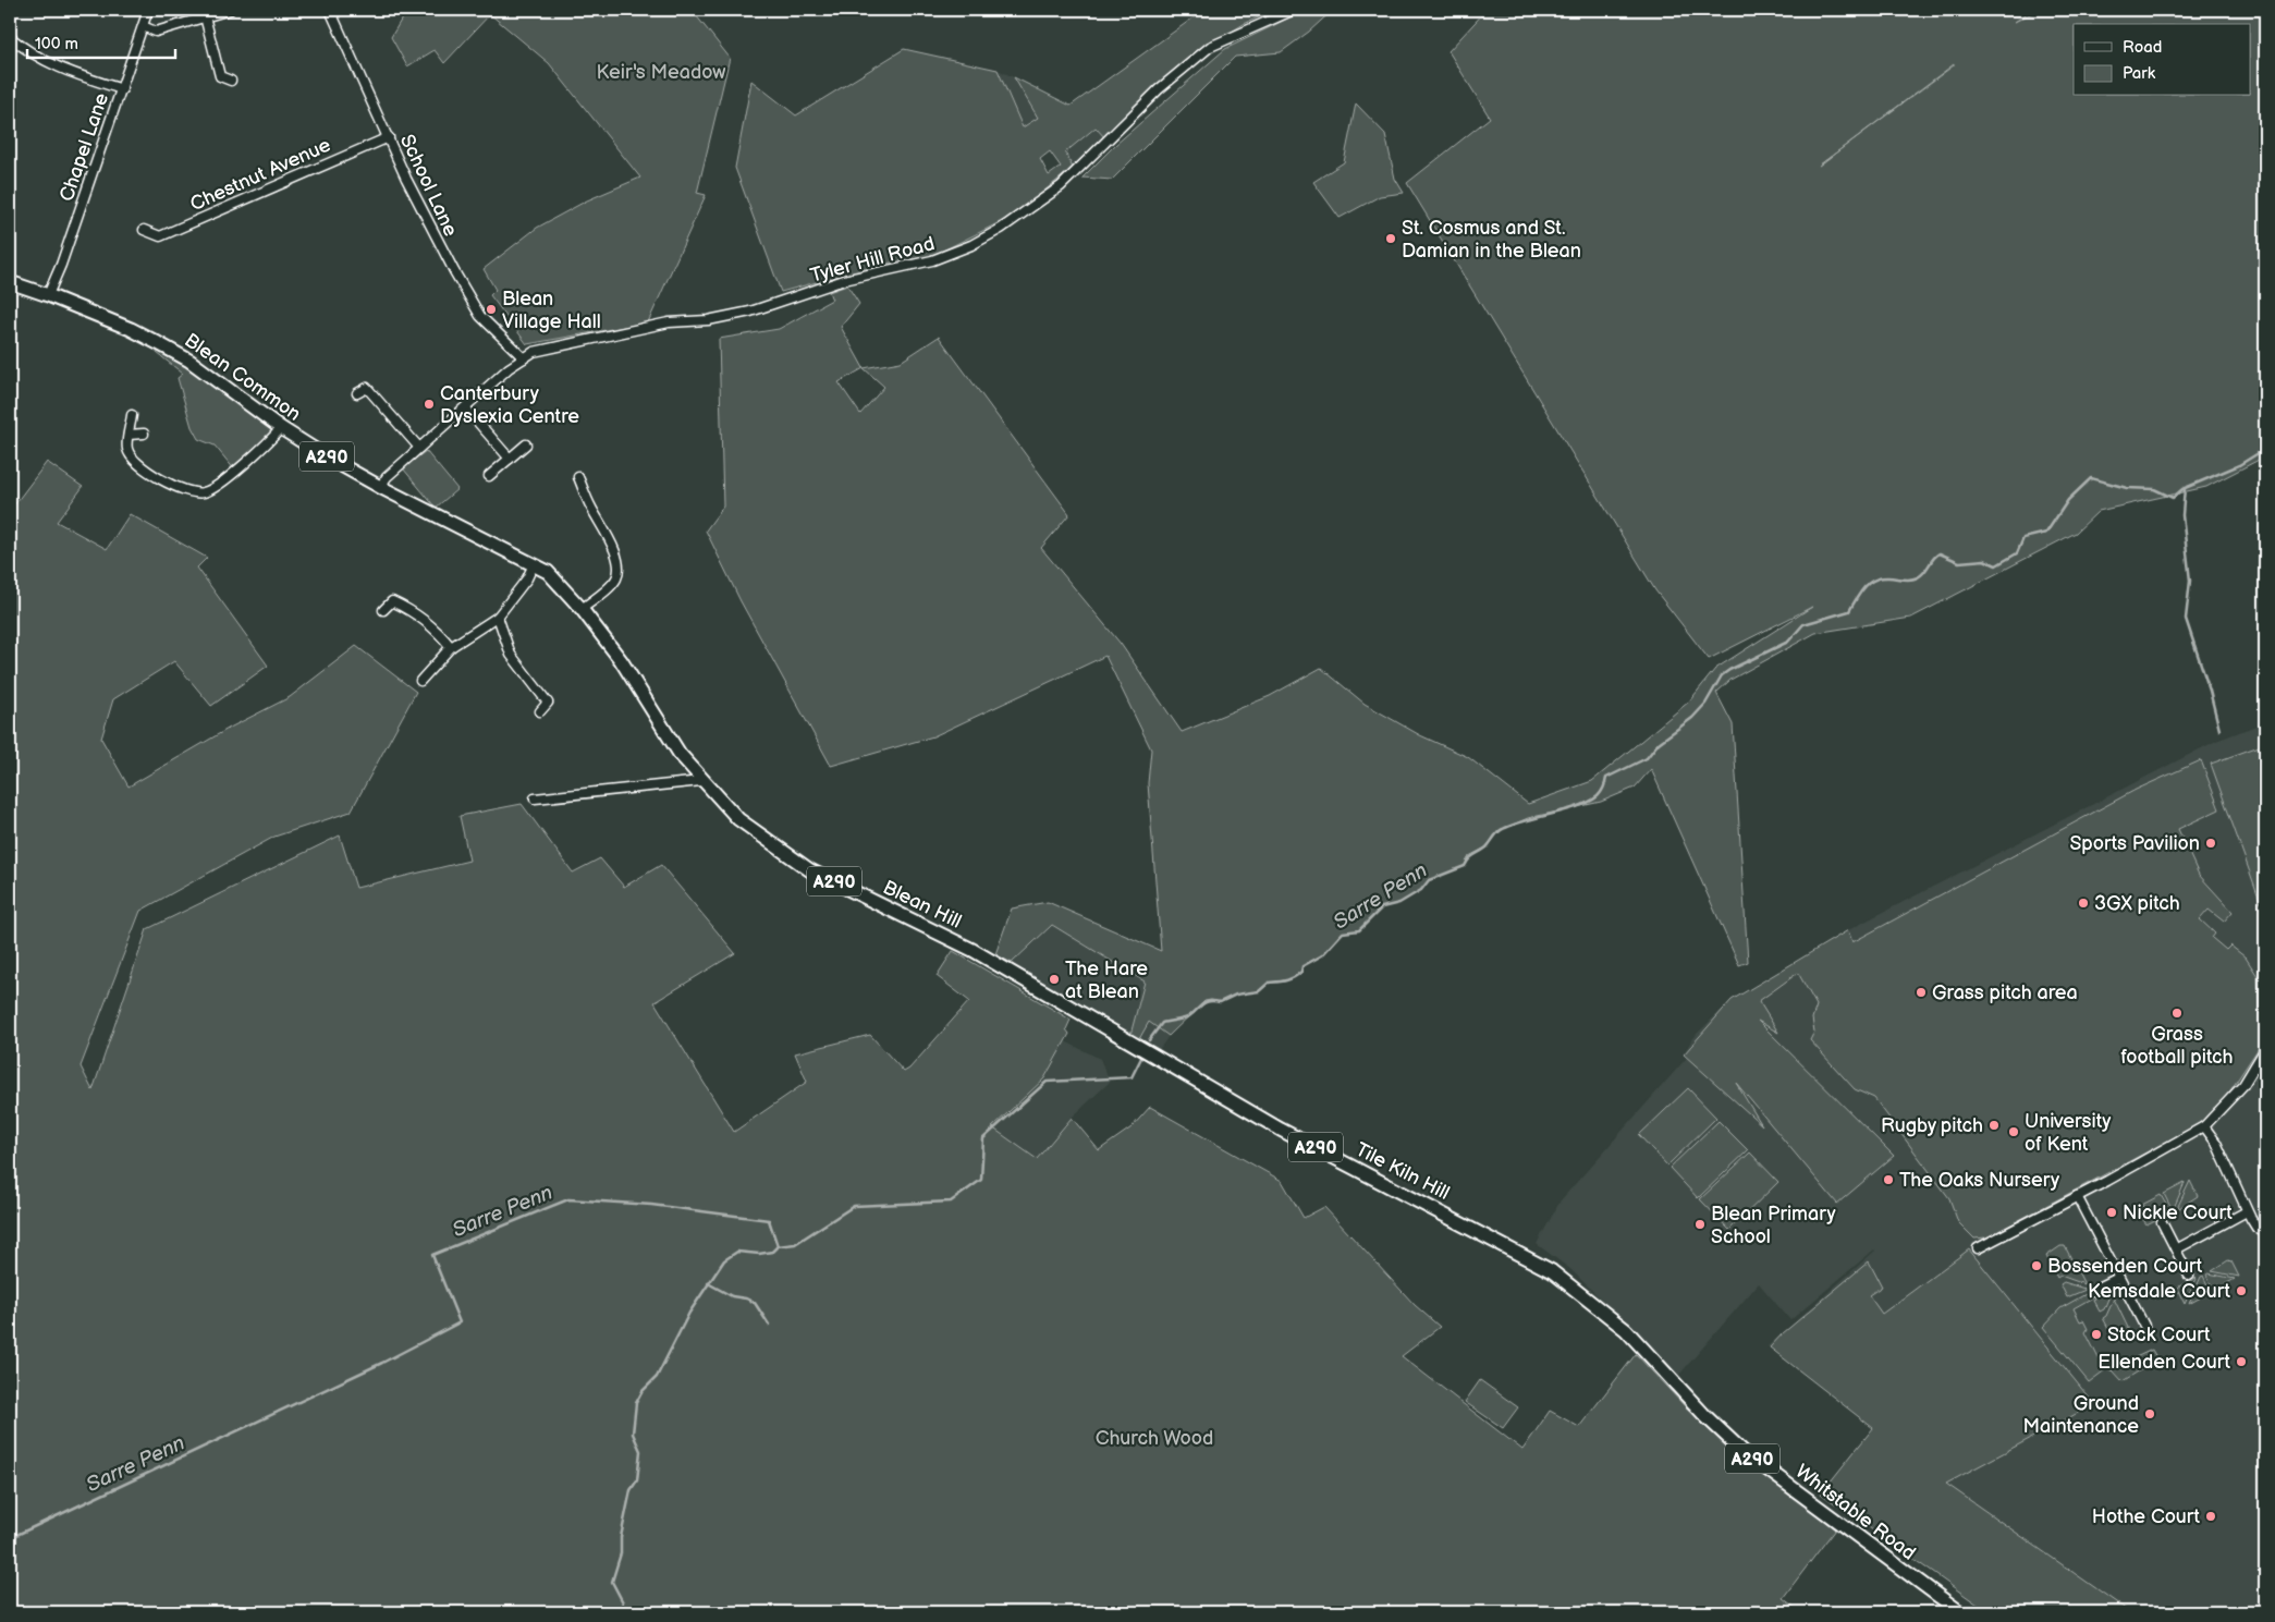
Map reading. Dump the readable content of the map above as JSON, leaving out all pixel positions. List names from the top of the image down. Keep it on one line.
{"streets":{"main road":["Blean Common","A290","Blean Hill","Tile Kiln Hill","Whitstable Road"],"street":["Chapel Lane","Chestnut Avenue","School Lane","Tyler Hill Road"]},"crossings":[["Chapel Lane","Blean Common"],["Chestnut Avenue","School Lane"],["School Lane","Tyler Hill Road"],["Tyler Hill Road","Blean Common"],["Blean Common","Blean Hill"],["Blean Hill","Tile Kiln Hill"],["Tile Kiln Hill","Whitstable Road"]],"water":["Sarre Penn"],"parks":["Keir's Meadow","Church Wood"],"places":["St. Cosmus and St. Damian in the Blean","Blean Village Hall","Canterbury Dyslexia Centre","Sports Pavilion","3GX pitch","The Hare at Blean","Grass pitch area","Grass football pitch","Rugby pitch","University of Kent","The Oaks Nursery","Nickle Court","Blean Primary School","Bossenden Court","Kemsdale Court","Stock Court","Ellenden Court","Ground Maintenance","Hothe Court"],"legend":["Road","Park"],"scale_bar":"100 m"}
